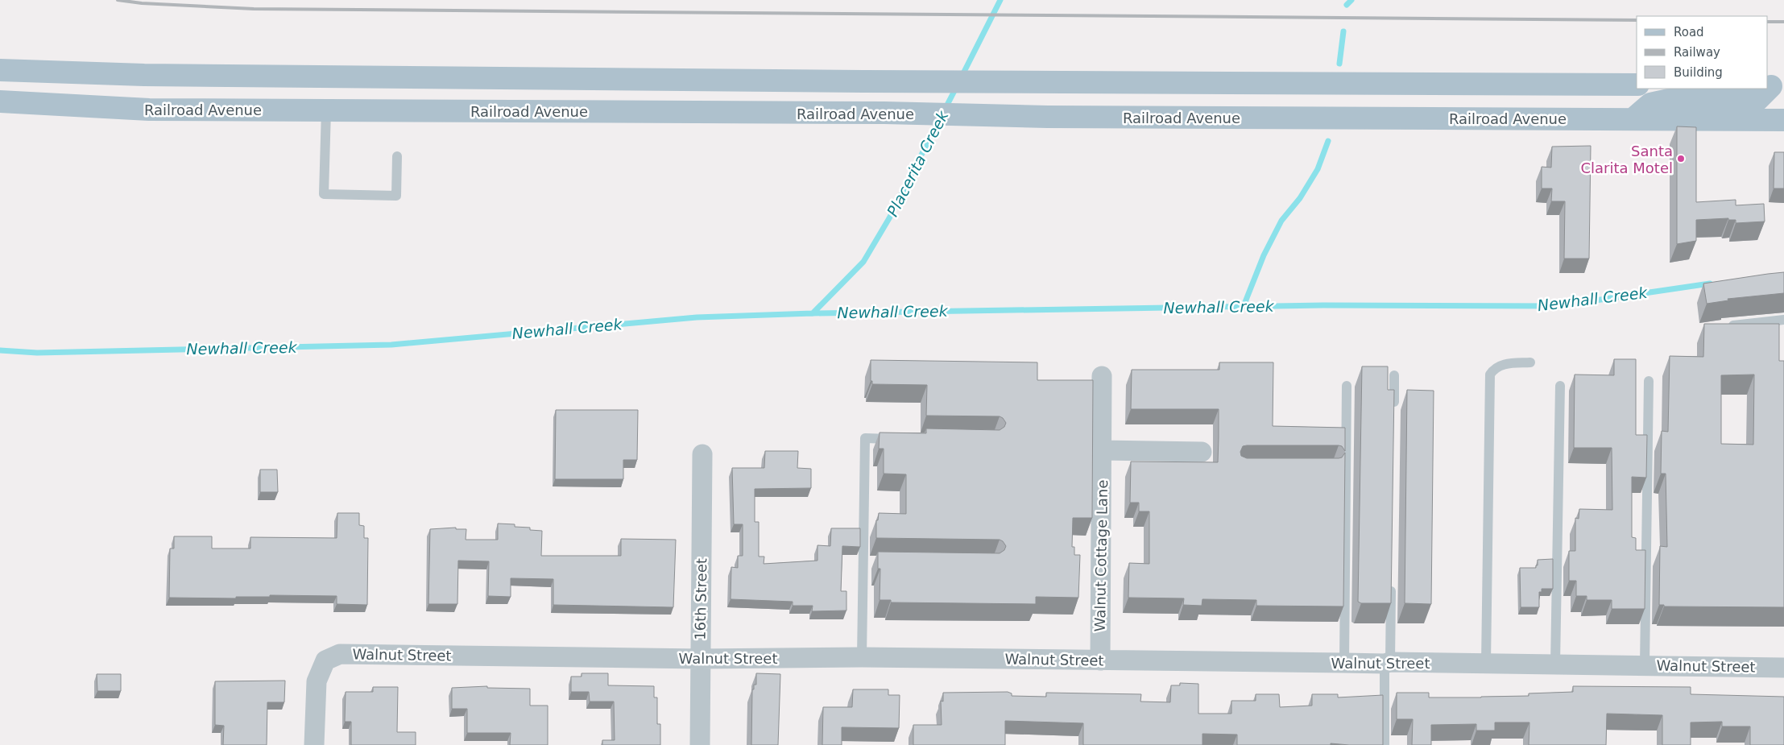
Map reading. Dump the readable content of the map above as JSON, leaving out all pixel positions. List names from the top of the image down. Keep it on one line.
{"streets":{"main road":["Railroad Avenue"],"street":["Walnut Cottage Lane","16th Street","Walnut Street"]},"crossings":[["Walnut Cottage Lane","Walnut Street"],["16th Street","Walnut Street"]],"water":["Placerita Creek","Newhall Creek"],"places":["Santa Clarita Motel"],"legend":["Road","Railway","Building"]}
